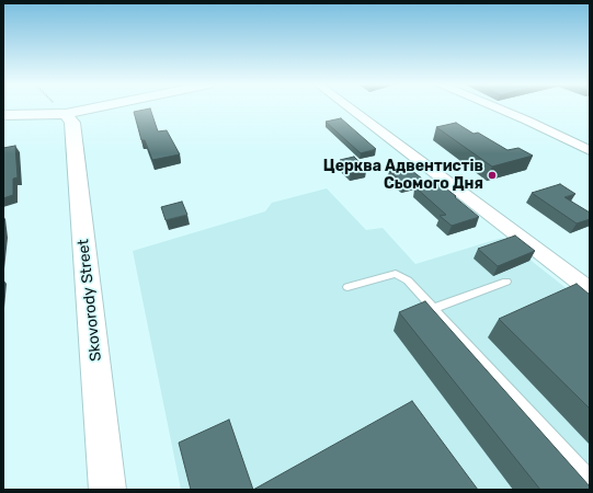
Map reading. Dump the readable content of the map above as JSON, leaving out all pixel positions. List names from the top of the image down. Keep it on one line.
{"streets":{"street":["Skovorody Street"]},"places":["Церква Адвентистів Сьомого Дня"]}
